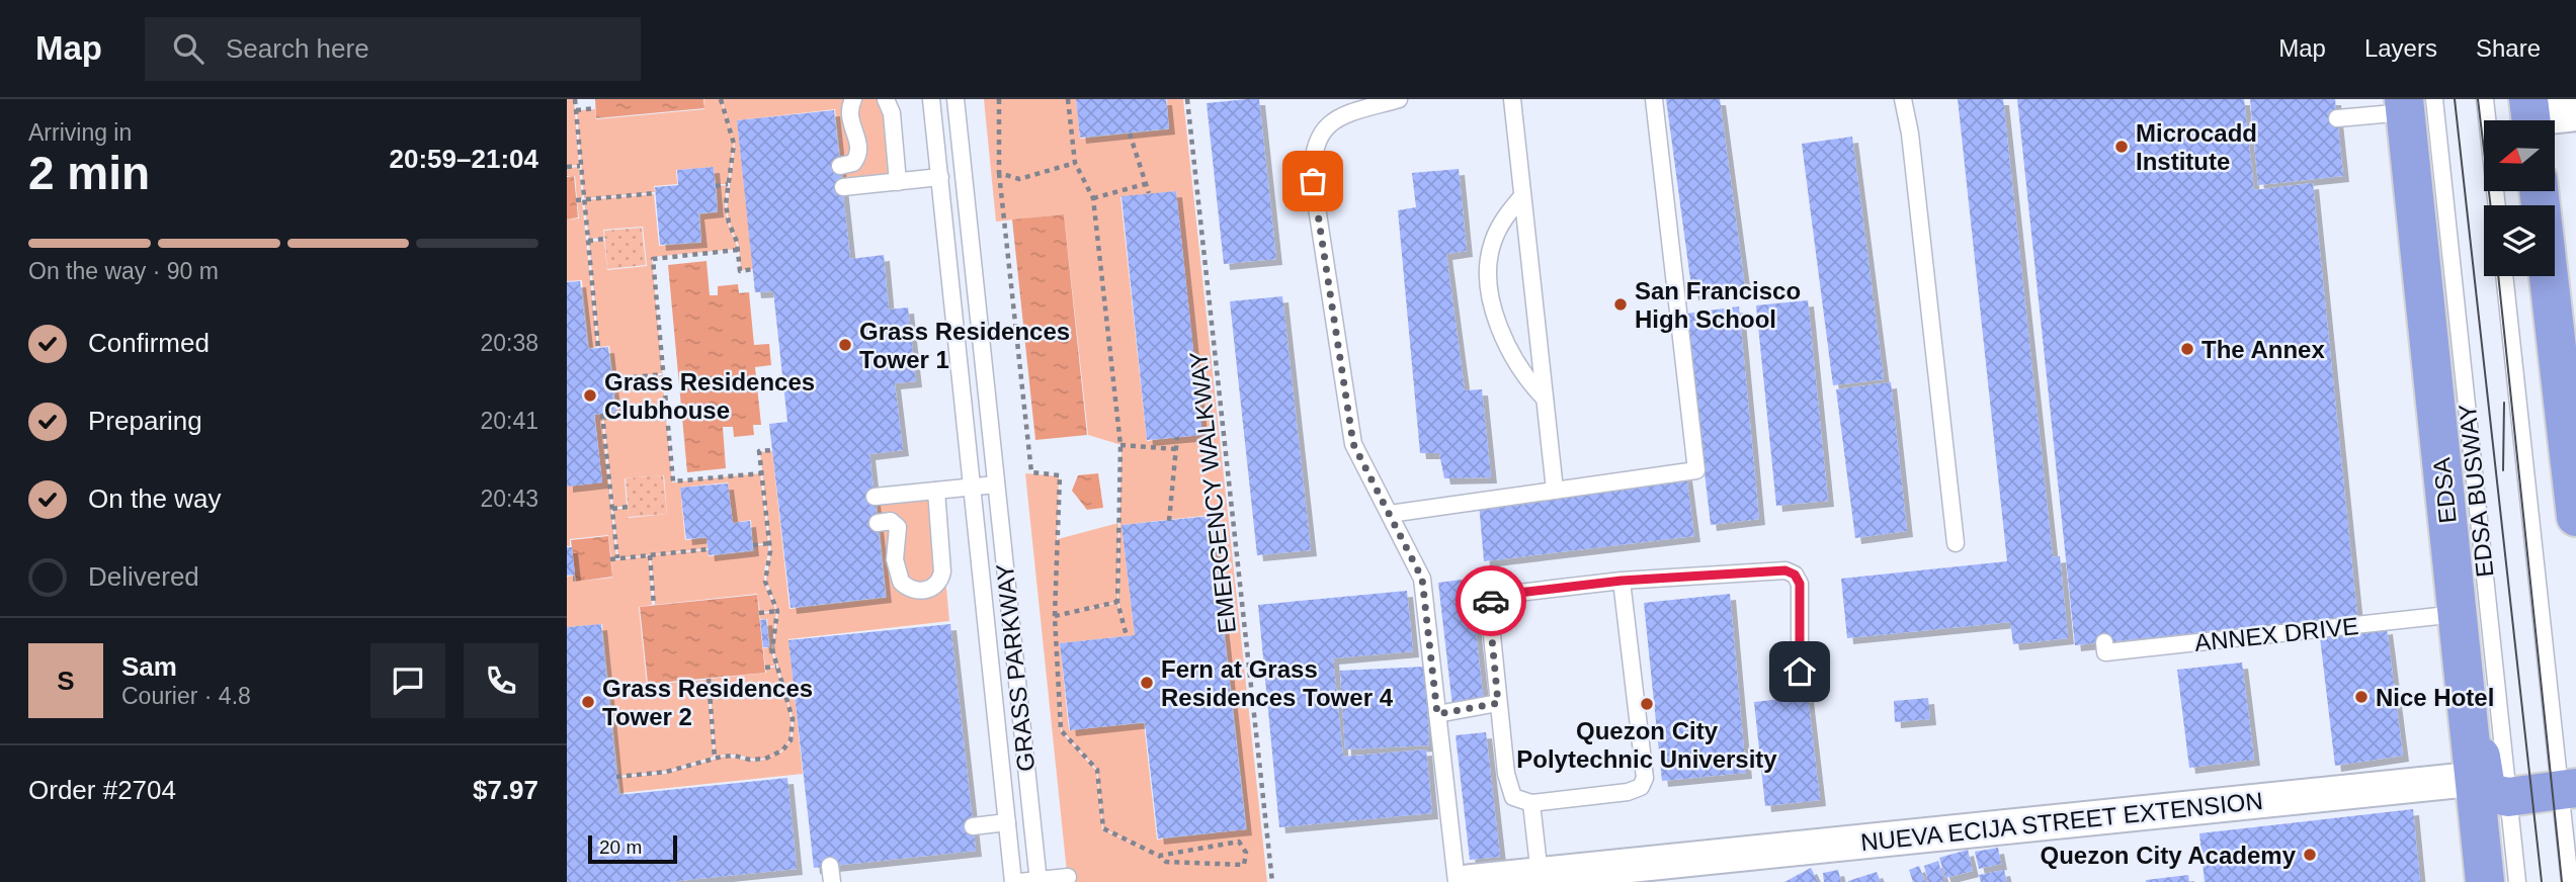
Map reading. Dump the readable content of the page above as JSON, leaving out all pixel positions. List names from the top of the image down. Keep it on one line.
{"streets":{"highway":["EDSA"],"street":["NUEVA ECIJA STREET EXTENSION"],"lane":["EDSA BUSWAY","ANNEX DRIVE","GRASS PARKWAY"],"path":["EMERGENCY WALKWAY"]},"crossings":[["EDSA","ANNEX DRIVE"],["EDSA","NUEVA ECIJA STREET EXTENSION"]],"places":["Microcadd Institute","San Francisco High School","Grass Residences Tower 1","The Annex","Grass Residences Clubhouse","Fern at Grass Residences Tower 4","Nice Hotel","Grass Residences Tower 2","Quezon City Polytechnic University","Quezon City Academy"],"scale_bar":"20 m","north":"left","page":{"header":"Map","search":"Search here","nav":["Map","Layers","Share"],"heading":["2 min","Arriving in","20:59–21:04"],"panel":["Sam","Courier · 4.8","Order #2704","$7.97"],"bar":"On the way · 90 m","list":[["Confirmed","20:38"],["Preparing","20:41"],["On the way","20:43"],"Delivered"],"round":"S","scale":"20 m"}}
